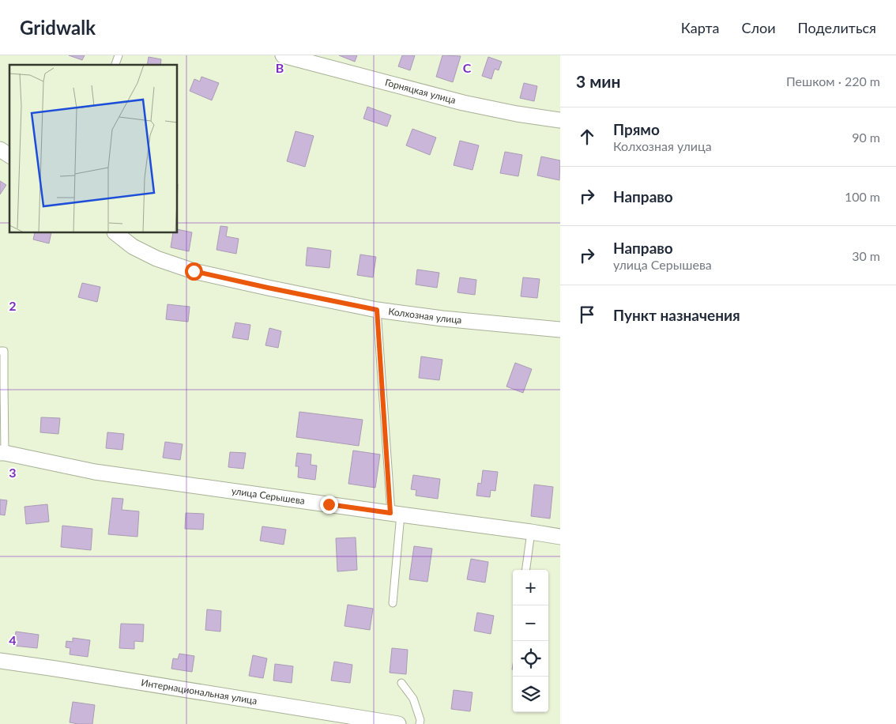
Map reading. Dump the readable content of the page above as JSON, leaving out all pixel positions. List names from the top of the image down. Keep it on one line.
{"streets":{"street":["Горняцкая улица","Колхозная улица","улица Серышева","Интернациональная улица"]},"page":{"header":"Gridwalk","nav":["Карта","Слои","Поделиться"],"heading":["3 мин","Пешком · 220 m"],"list":[["Прямо","Колхозная улица","90 m"],["Направо","100 m"],["Направо","улица Серышева","30 m"],"Пункт назначения"],"map_buttons":["+","−"]},"grid":{"columns":["B","C"],"rows":["2","3","4"]}}
